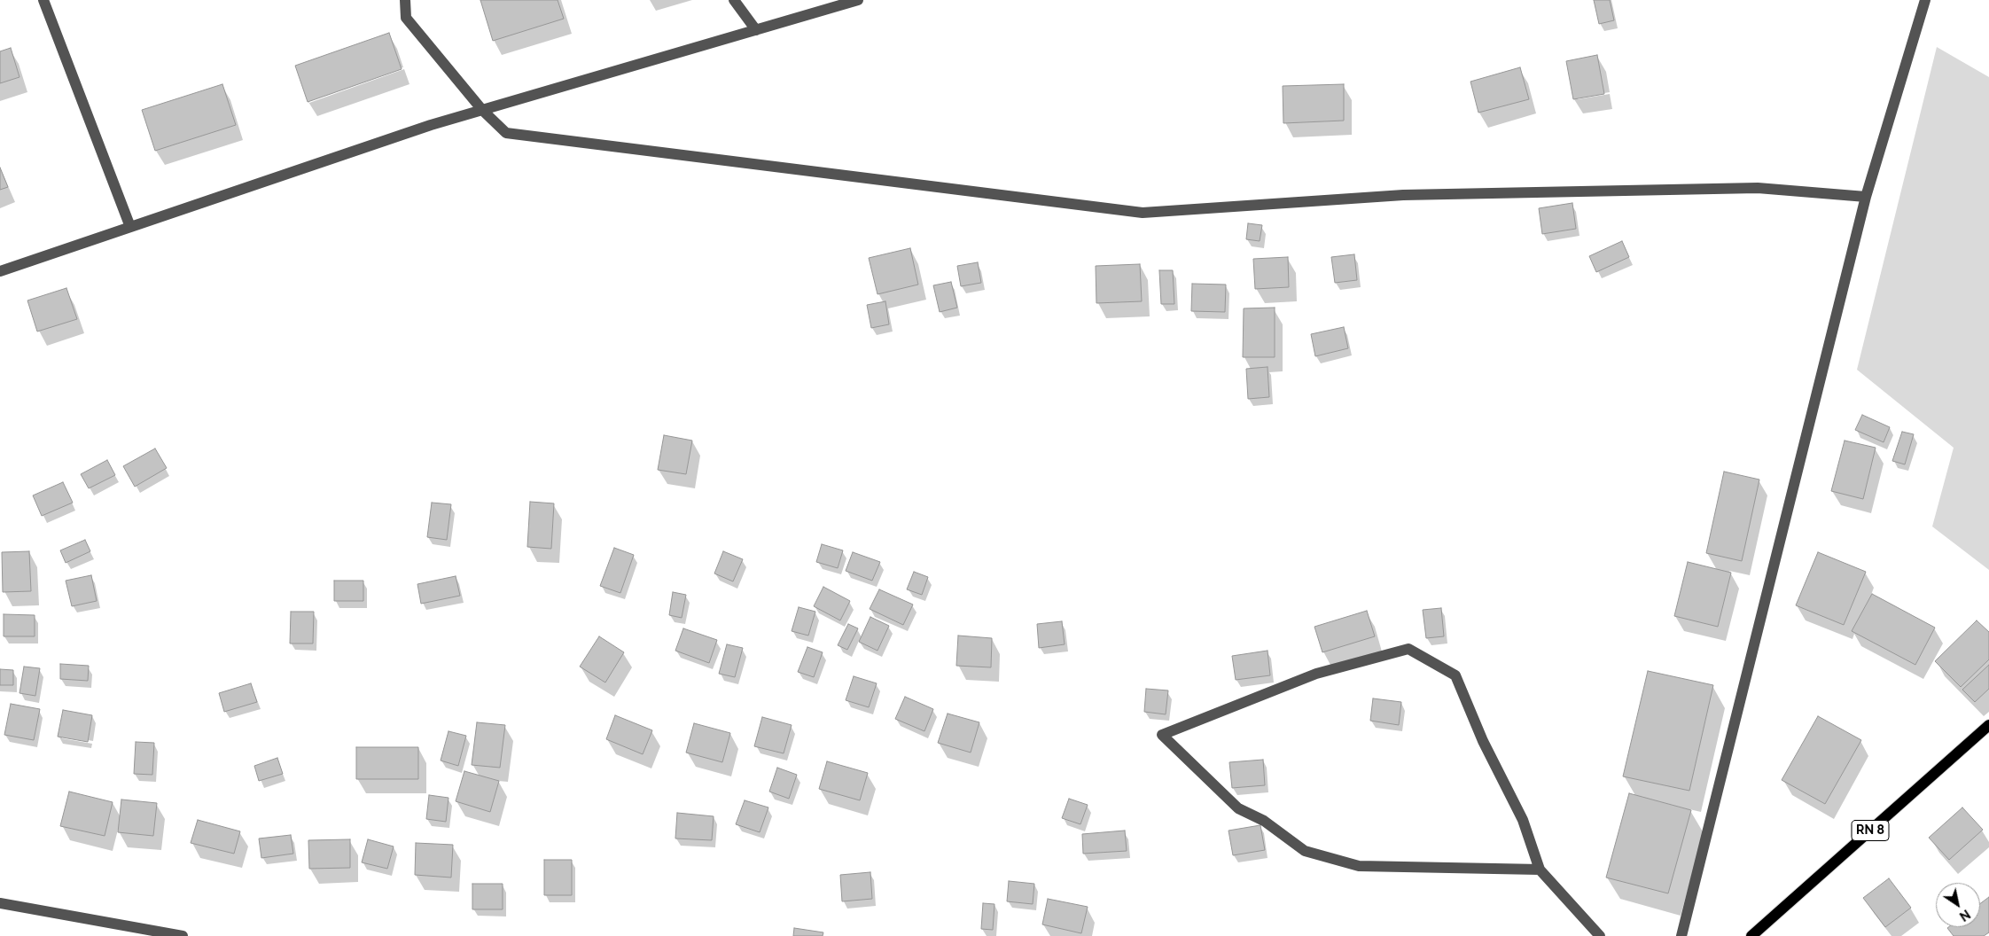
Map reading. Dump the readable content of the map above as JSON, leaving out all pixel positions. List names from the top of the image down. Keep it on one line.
{"streets":{"main road":["RN 8"]},"north":"bottom right"}
